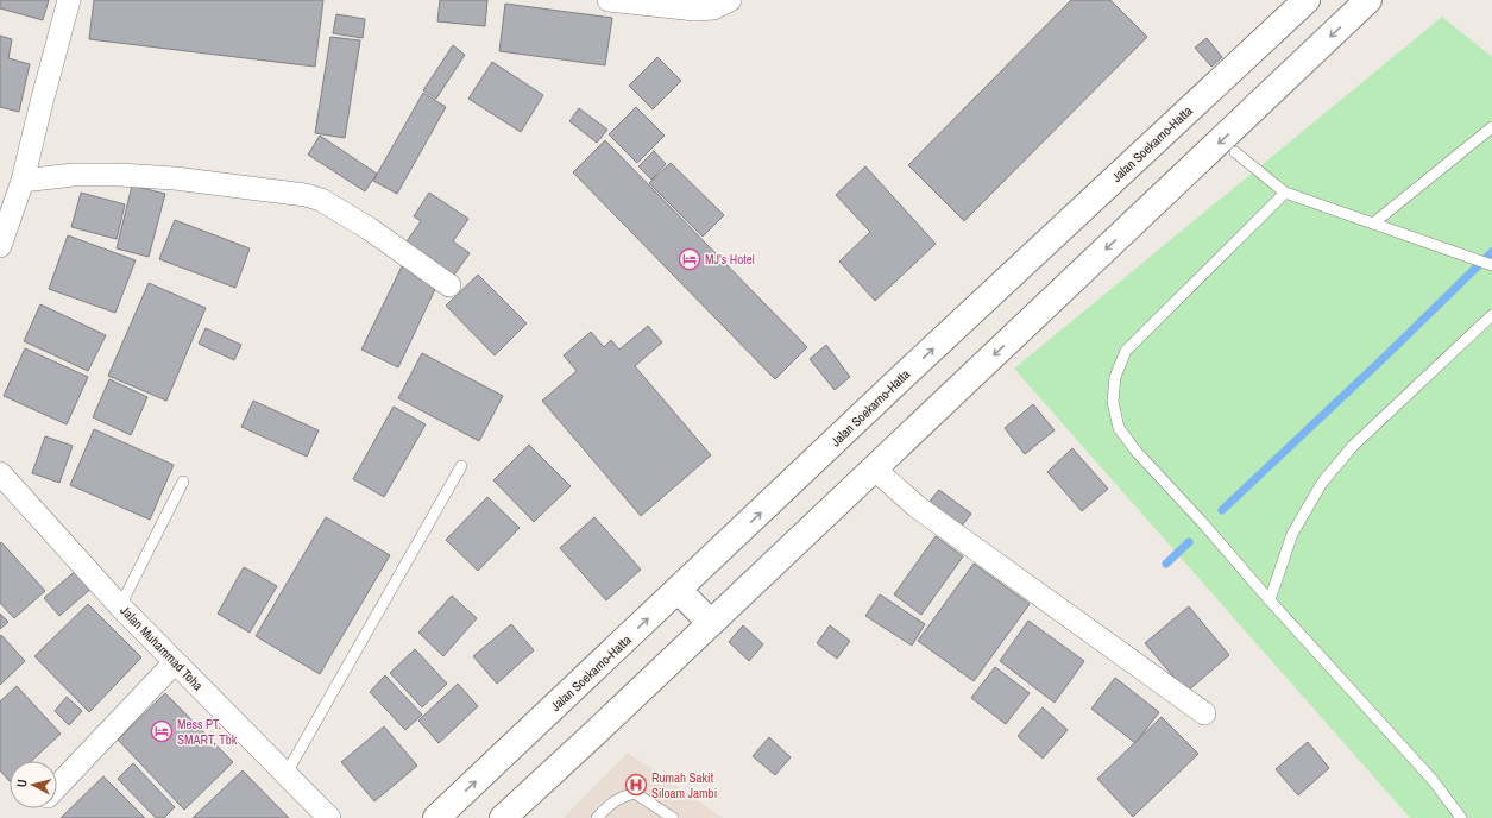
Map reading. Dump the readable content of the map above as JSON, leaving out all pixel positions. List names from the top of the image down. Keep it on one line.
{"streets":{"highway":["Jalan Soekarno-Hatta"],"street":["Jalan Muhammad Toha"]},"places":{"hotel":["MJ's Hotel","Mess PT. SMART, Tbk"],"hospital":["Rumah Sakit Siloam Jambi"]},"north":"left"}
